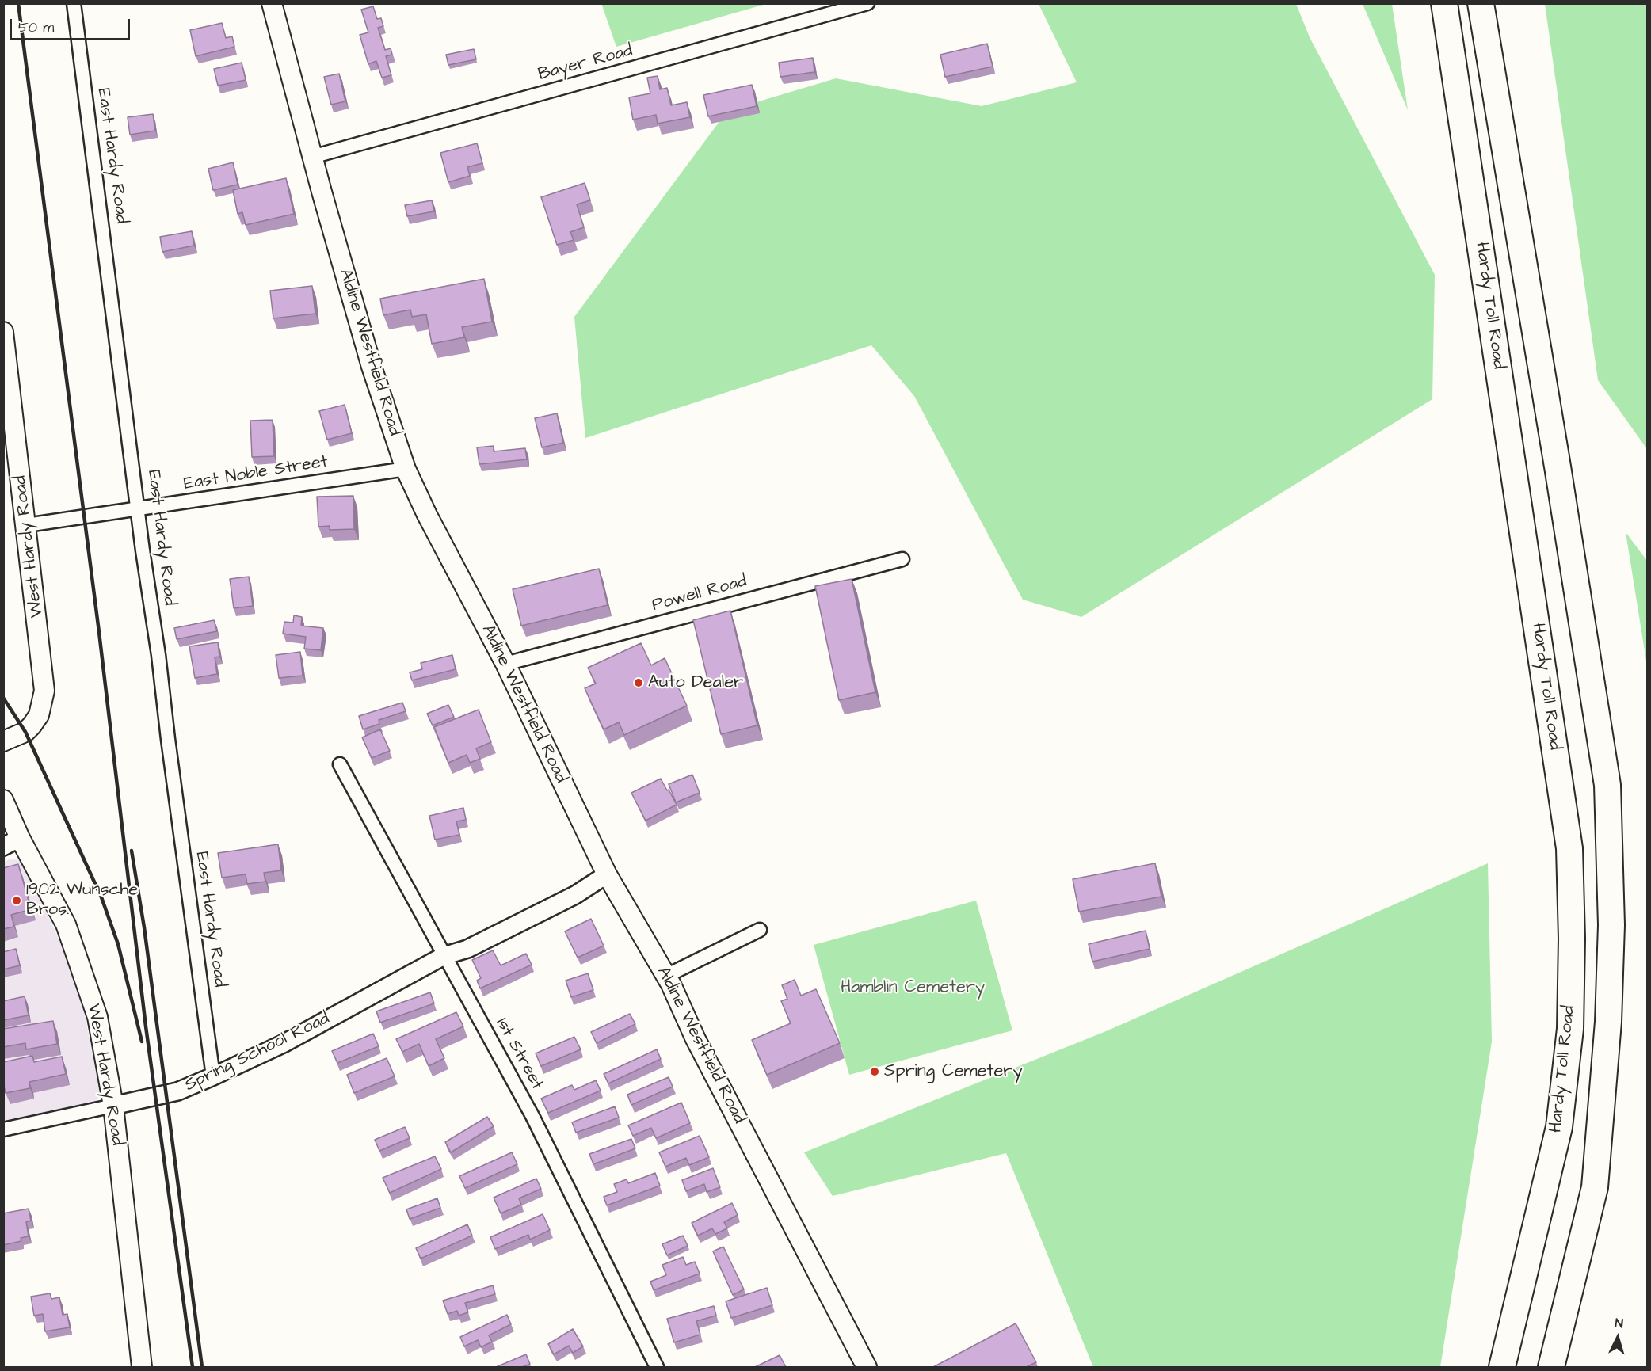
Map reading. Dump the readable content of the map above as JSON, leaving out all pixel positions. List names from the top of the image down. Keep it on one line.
{"streets":{"highway":["Hardy Toll Road"],"main road":["Aldine Westfield Road","West Hardy Road"],"street":["Bayer Road","East Hardy Road","East Noble Street","Powell Road","Spring School Road","1st Street"]},"crossings":[["Bayer Road","Aldine Westfield Road"],["East Hardy Road","East Noble Street"],["East Hardy Road","Spring School Road"],["Aldine Westfield Road","East Noble Street"],["Aldine Westfield Road","Powell Road"],["Aldine Westfield Road","Spring School Road"],["East Noble Street","West Hardy Road"],["West Hardy Road","Spring School Road"],["Spring School Road","1st Street"]],"parks":["Hamblin Cemetery"],"places":["Auto Dealer","1902 Wunsche Bros.","Spring Cemetery"],"scale_bar":"50 m","north":"top"}
